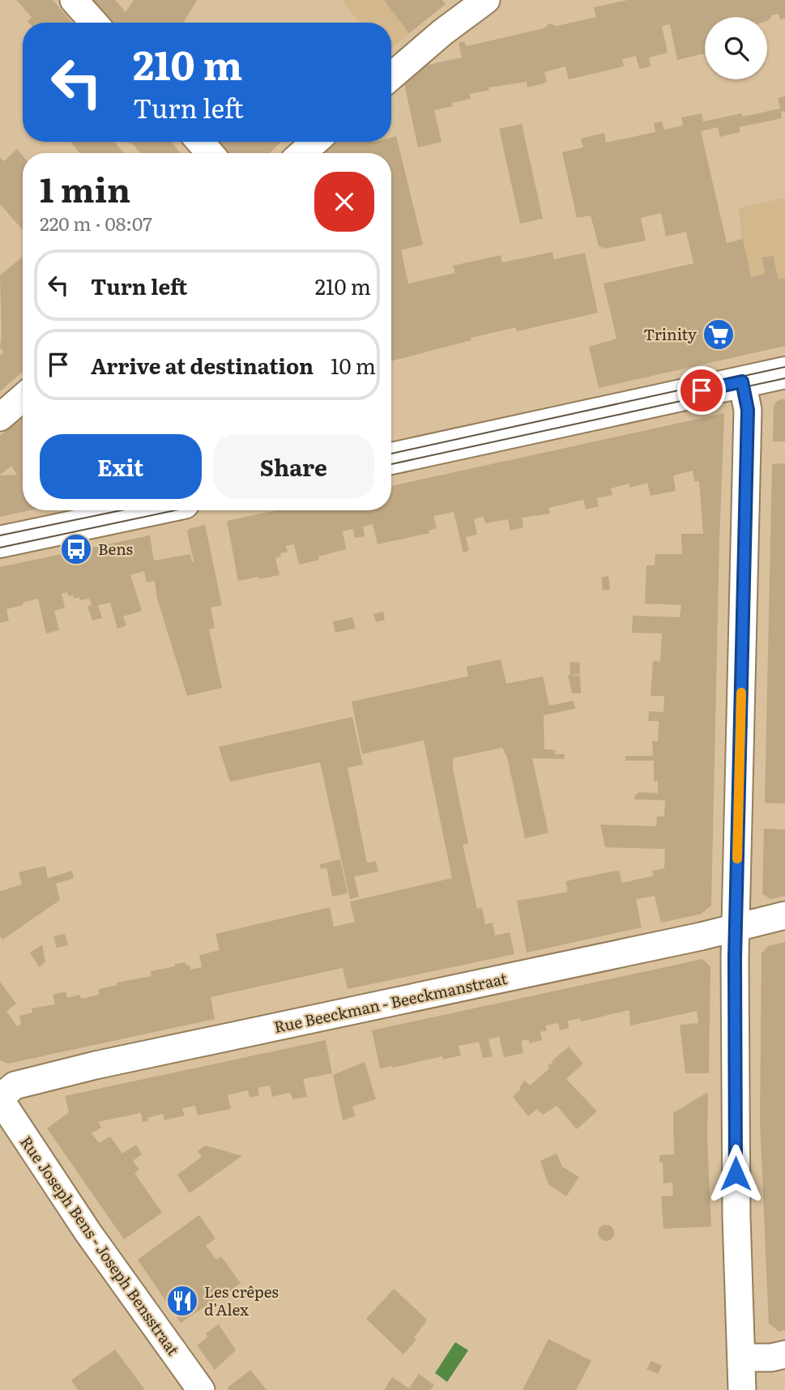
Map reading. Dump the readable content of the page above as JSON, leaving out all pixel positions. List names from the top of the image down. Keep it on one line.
{"streets":{"street":["Rue Beeckman - Beeckmanstraat","Rue Joseph Bens - Joseph Bensstraat"]},"crossings":[["Rue Beeckman - Beeckmanstraat","Rue Joseph Bens - Joseph Bensstraat"]],"places":{"supermarket":["Trinity"],"bus stop":["Bens"],"restaurant":["Les crêpes d'Alex"]},"page":{"turn":["210 m","Turn left"],"heading":["1 min","220 m · 08:07"],"list":[{"name":"Turn left","value":"210 m"},{"name":"Arrive at destination","value":"10 m"}],"buttons":["Exit","Share"]}}
